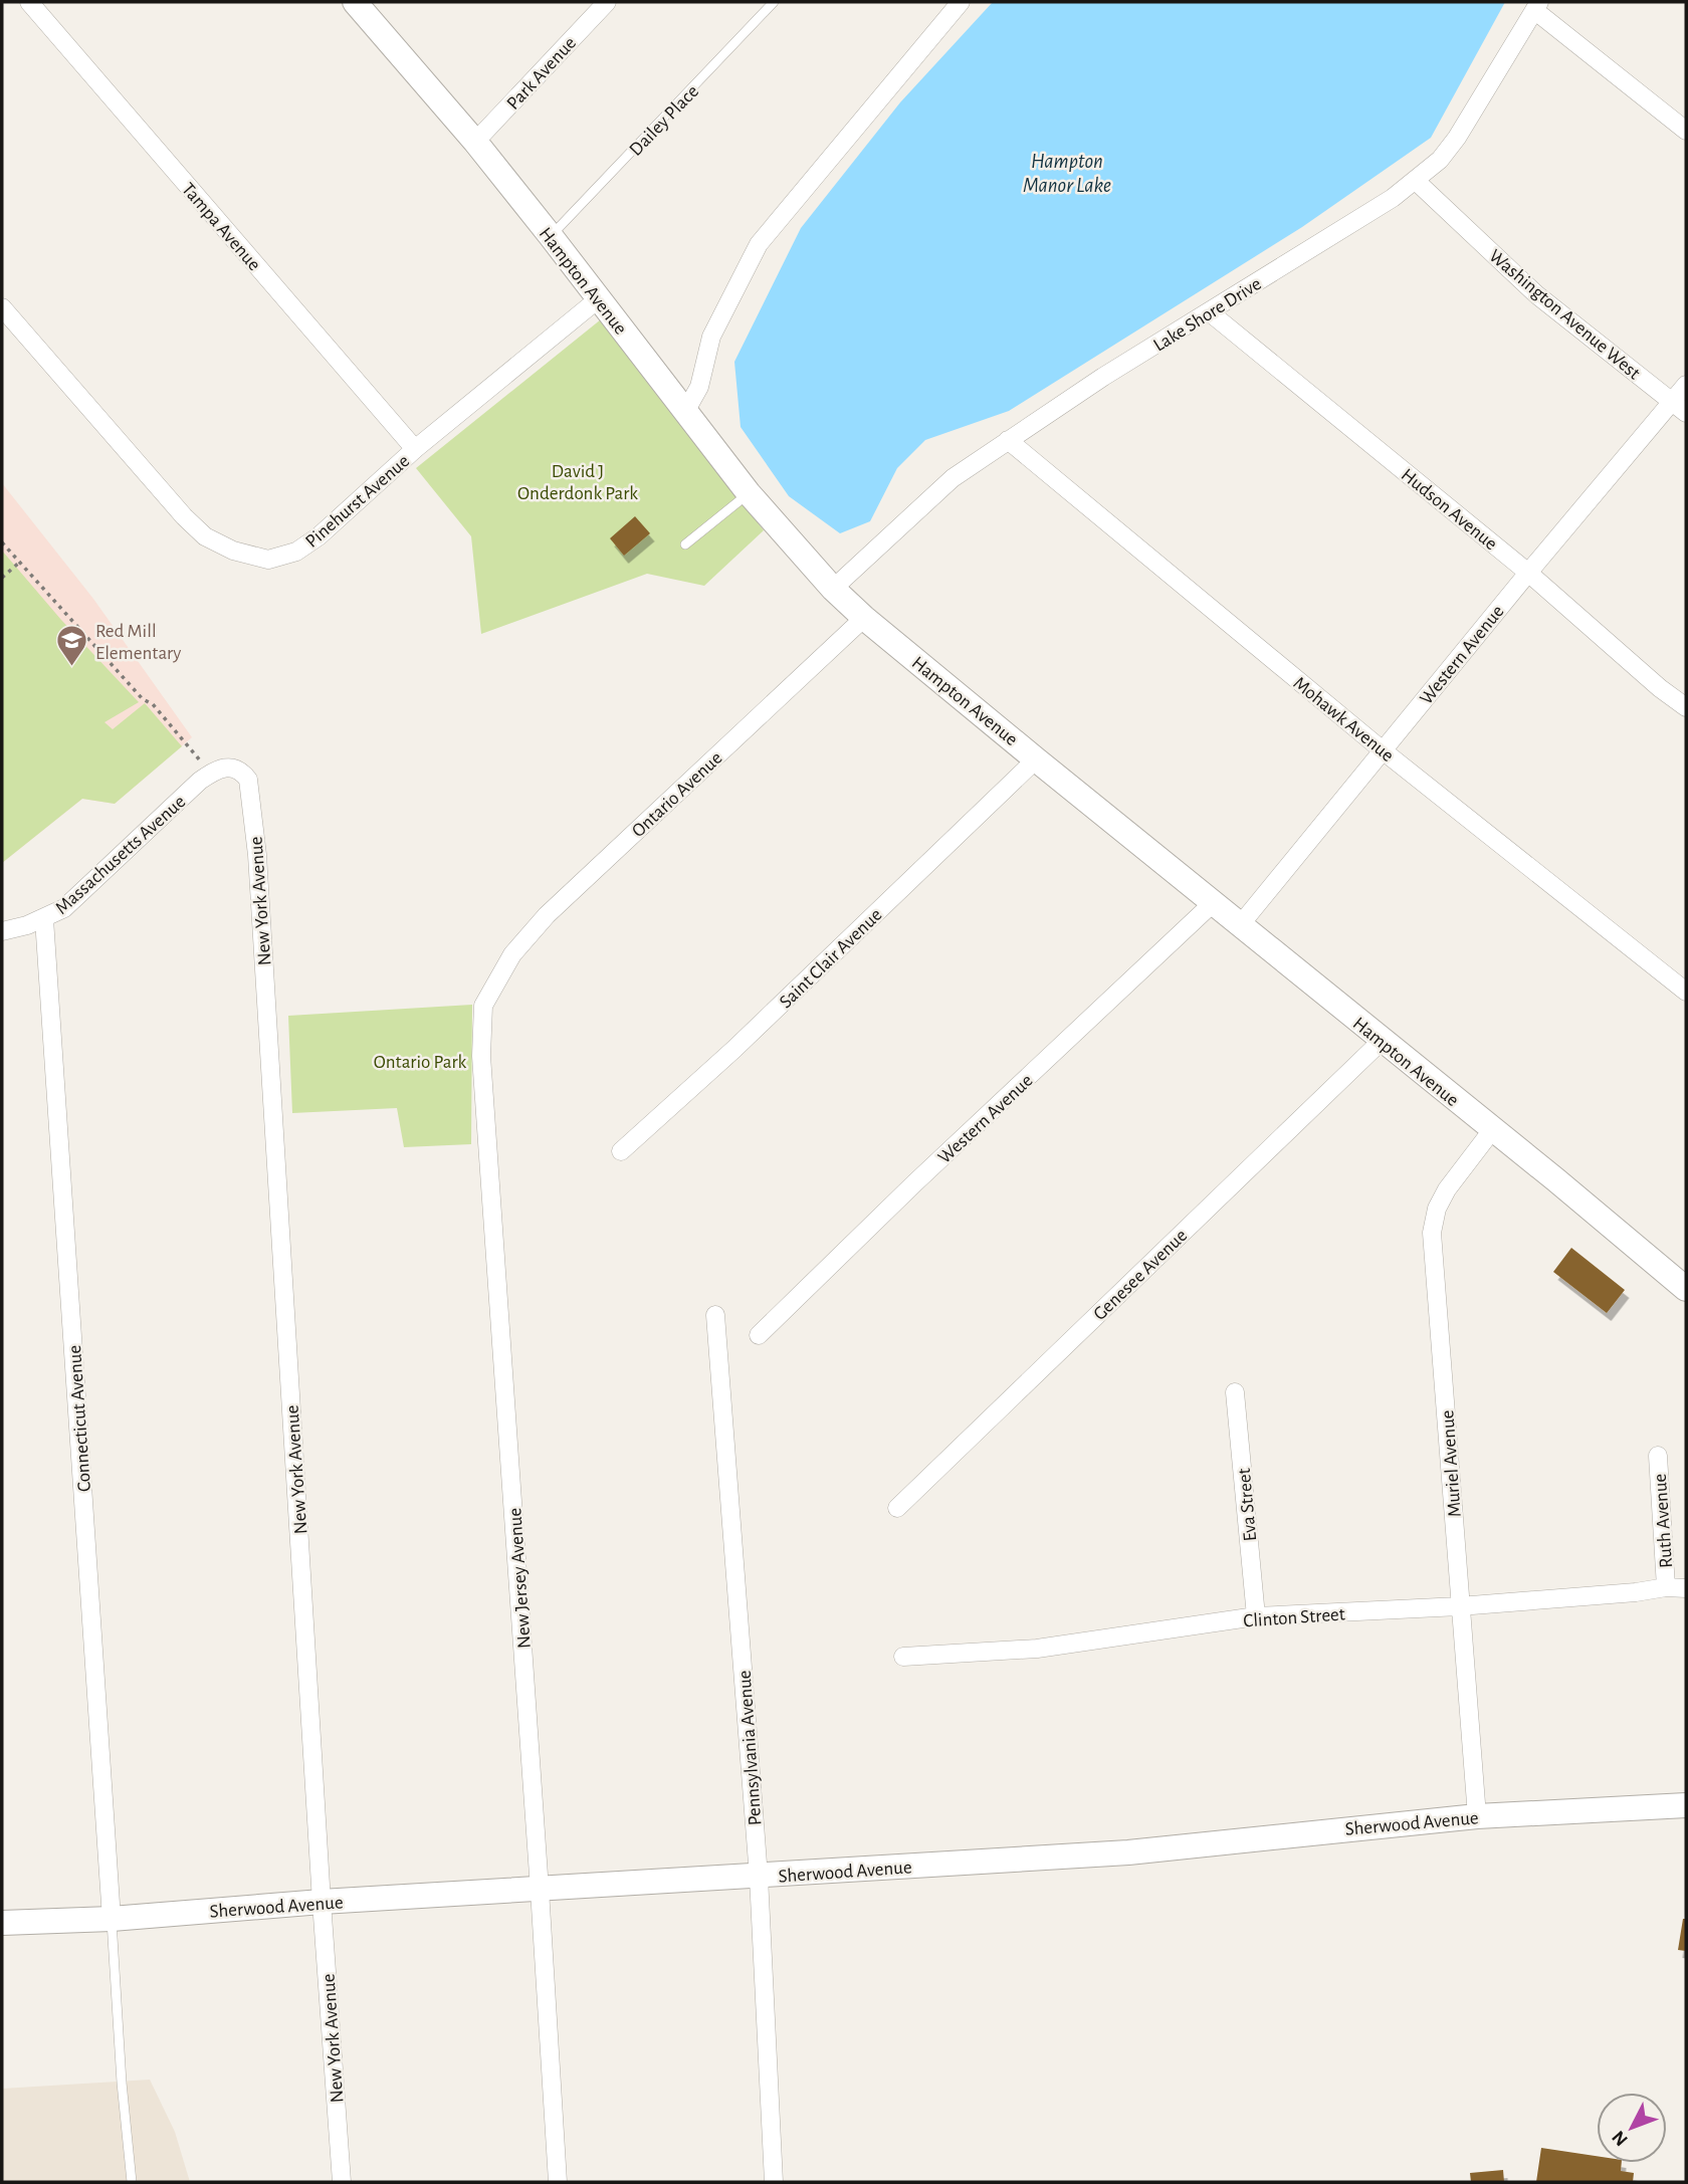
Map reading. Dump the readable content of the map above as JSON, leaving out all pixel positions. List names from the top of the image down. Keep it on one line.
{"streets":{"street":["Park Avenue","Tampa Avenue","Hampton Avenue","Lake Shore Drive","Washington Avenue West","Pinehurst Avenue","Hudson Avenue","Western Avenue","Mohawk Avenue","Ontario Avenue","Massachusetts Avenue","New York Avenue","Saint Clair Avenue","Genesee Avenue","Connecticut Avenue","Muriel Avenue","Eva Street","Ruth Avenue","New Jersey Avenue","Clinton Street","Pennsylvania Avenue","Sherwood Avenue"],"lane":["Dailey Place"]},"crossings":[["Park Avenue","Hampton Avenue"],["Dailey Place","Hampton Avenue"],["Tampa Avenue","Pinehurst Avenue"],["Hampton Avenue","Lake Shore Drive"],["Hampton Avenue","Pinehurst Avenue"],["Hampton Avenue","Western Avenue"],["Hampton Avenue","Ontario Avenue"],["Hampton Avenue","Saint Clair Avenue"],["Hampton Avenue","Genesee Avenue"],["Hampton Avenue","Muriel Avenue"],["Lake Shore Drive","Washington Avenue West"],["Lake Shore Drive","Hudson Avenue"],["Lake Shore Drive","Mohawk Avenue"],["Washington Avenue West","Western Avenue"],["Hudson Avenue","Western Avenue"],["Western Avenue","Mohawk Avenue"],["Ontario Avenue","New Jersey Avenue"],["Massachusetts Avenue","New York Avenue"],["Massachusetts Avenue","Connecticut Avenue"],["New York Avenue","Sherwood Avenue"],["Connecticut Avenue","Sherwood Avenue"],["Muriel Avenue","Clinton Street"],["Muriel Avenue","Sherwood Avenue"],["Eva Street","Clinton Street"],["Ruth Avenue","Clinton Street"],["New Jersey Avenue","Sherwood Avenue"],["Pennsylvania Avenue","Sherwood Avenue"]],"water":["Hampton Manor Lake"],"parks":["David J Onderdonk Park","Ontario Park"],"places":{"school or university":["Red Mill Elementary"]},"north":"bottom left"}
